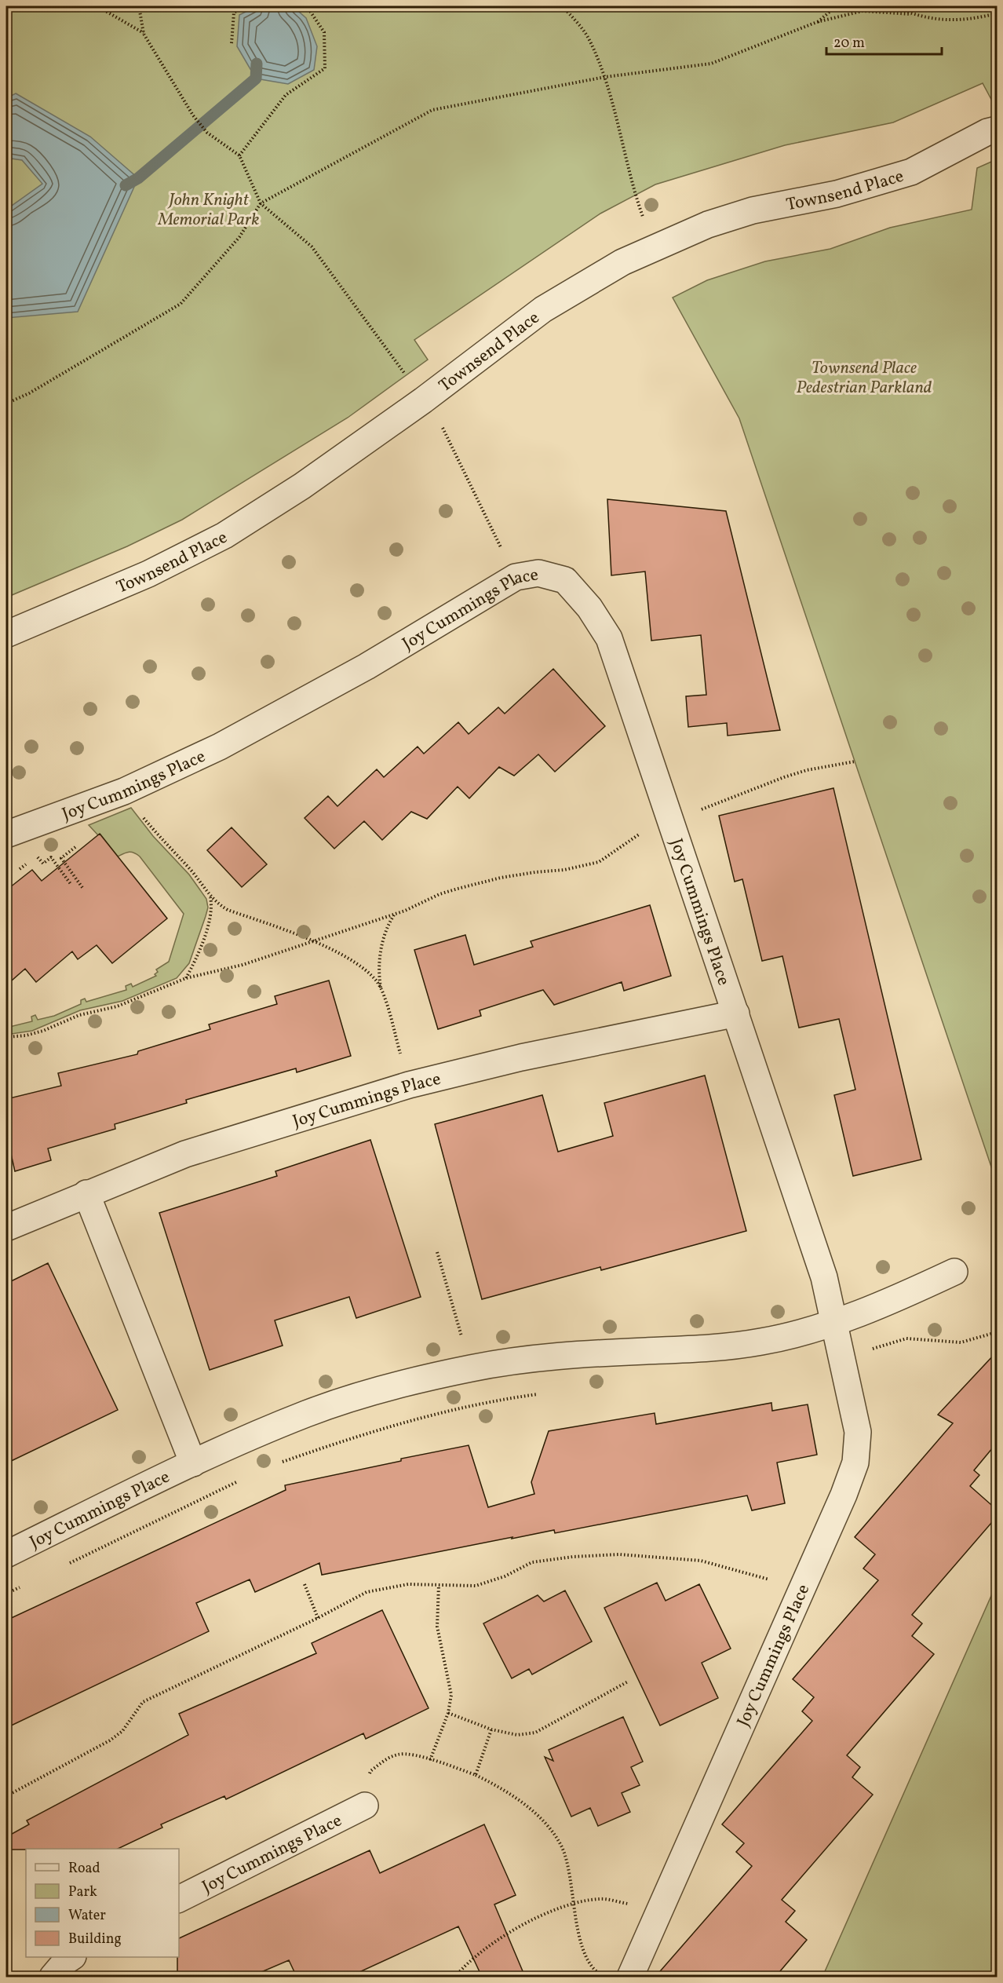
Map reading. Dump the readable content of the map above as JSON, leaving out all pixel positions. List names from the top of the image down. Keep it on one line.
{"streets":{"street":["Townsend Place","Joy Cummings Place"]},"parks":["John Knight Memorial Park","Townsend Place Pedestrian Parkland"],"legend":["Road","Park","Water","Building"],"scale_bar":"20 m"}
